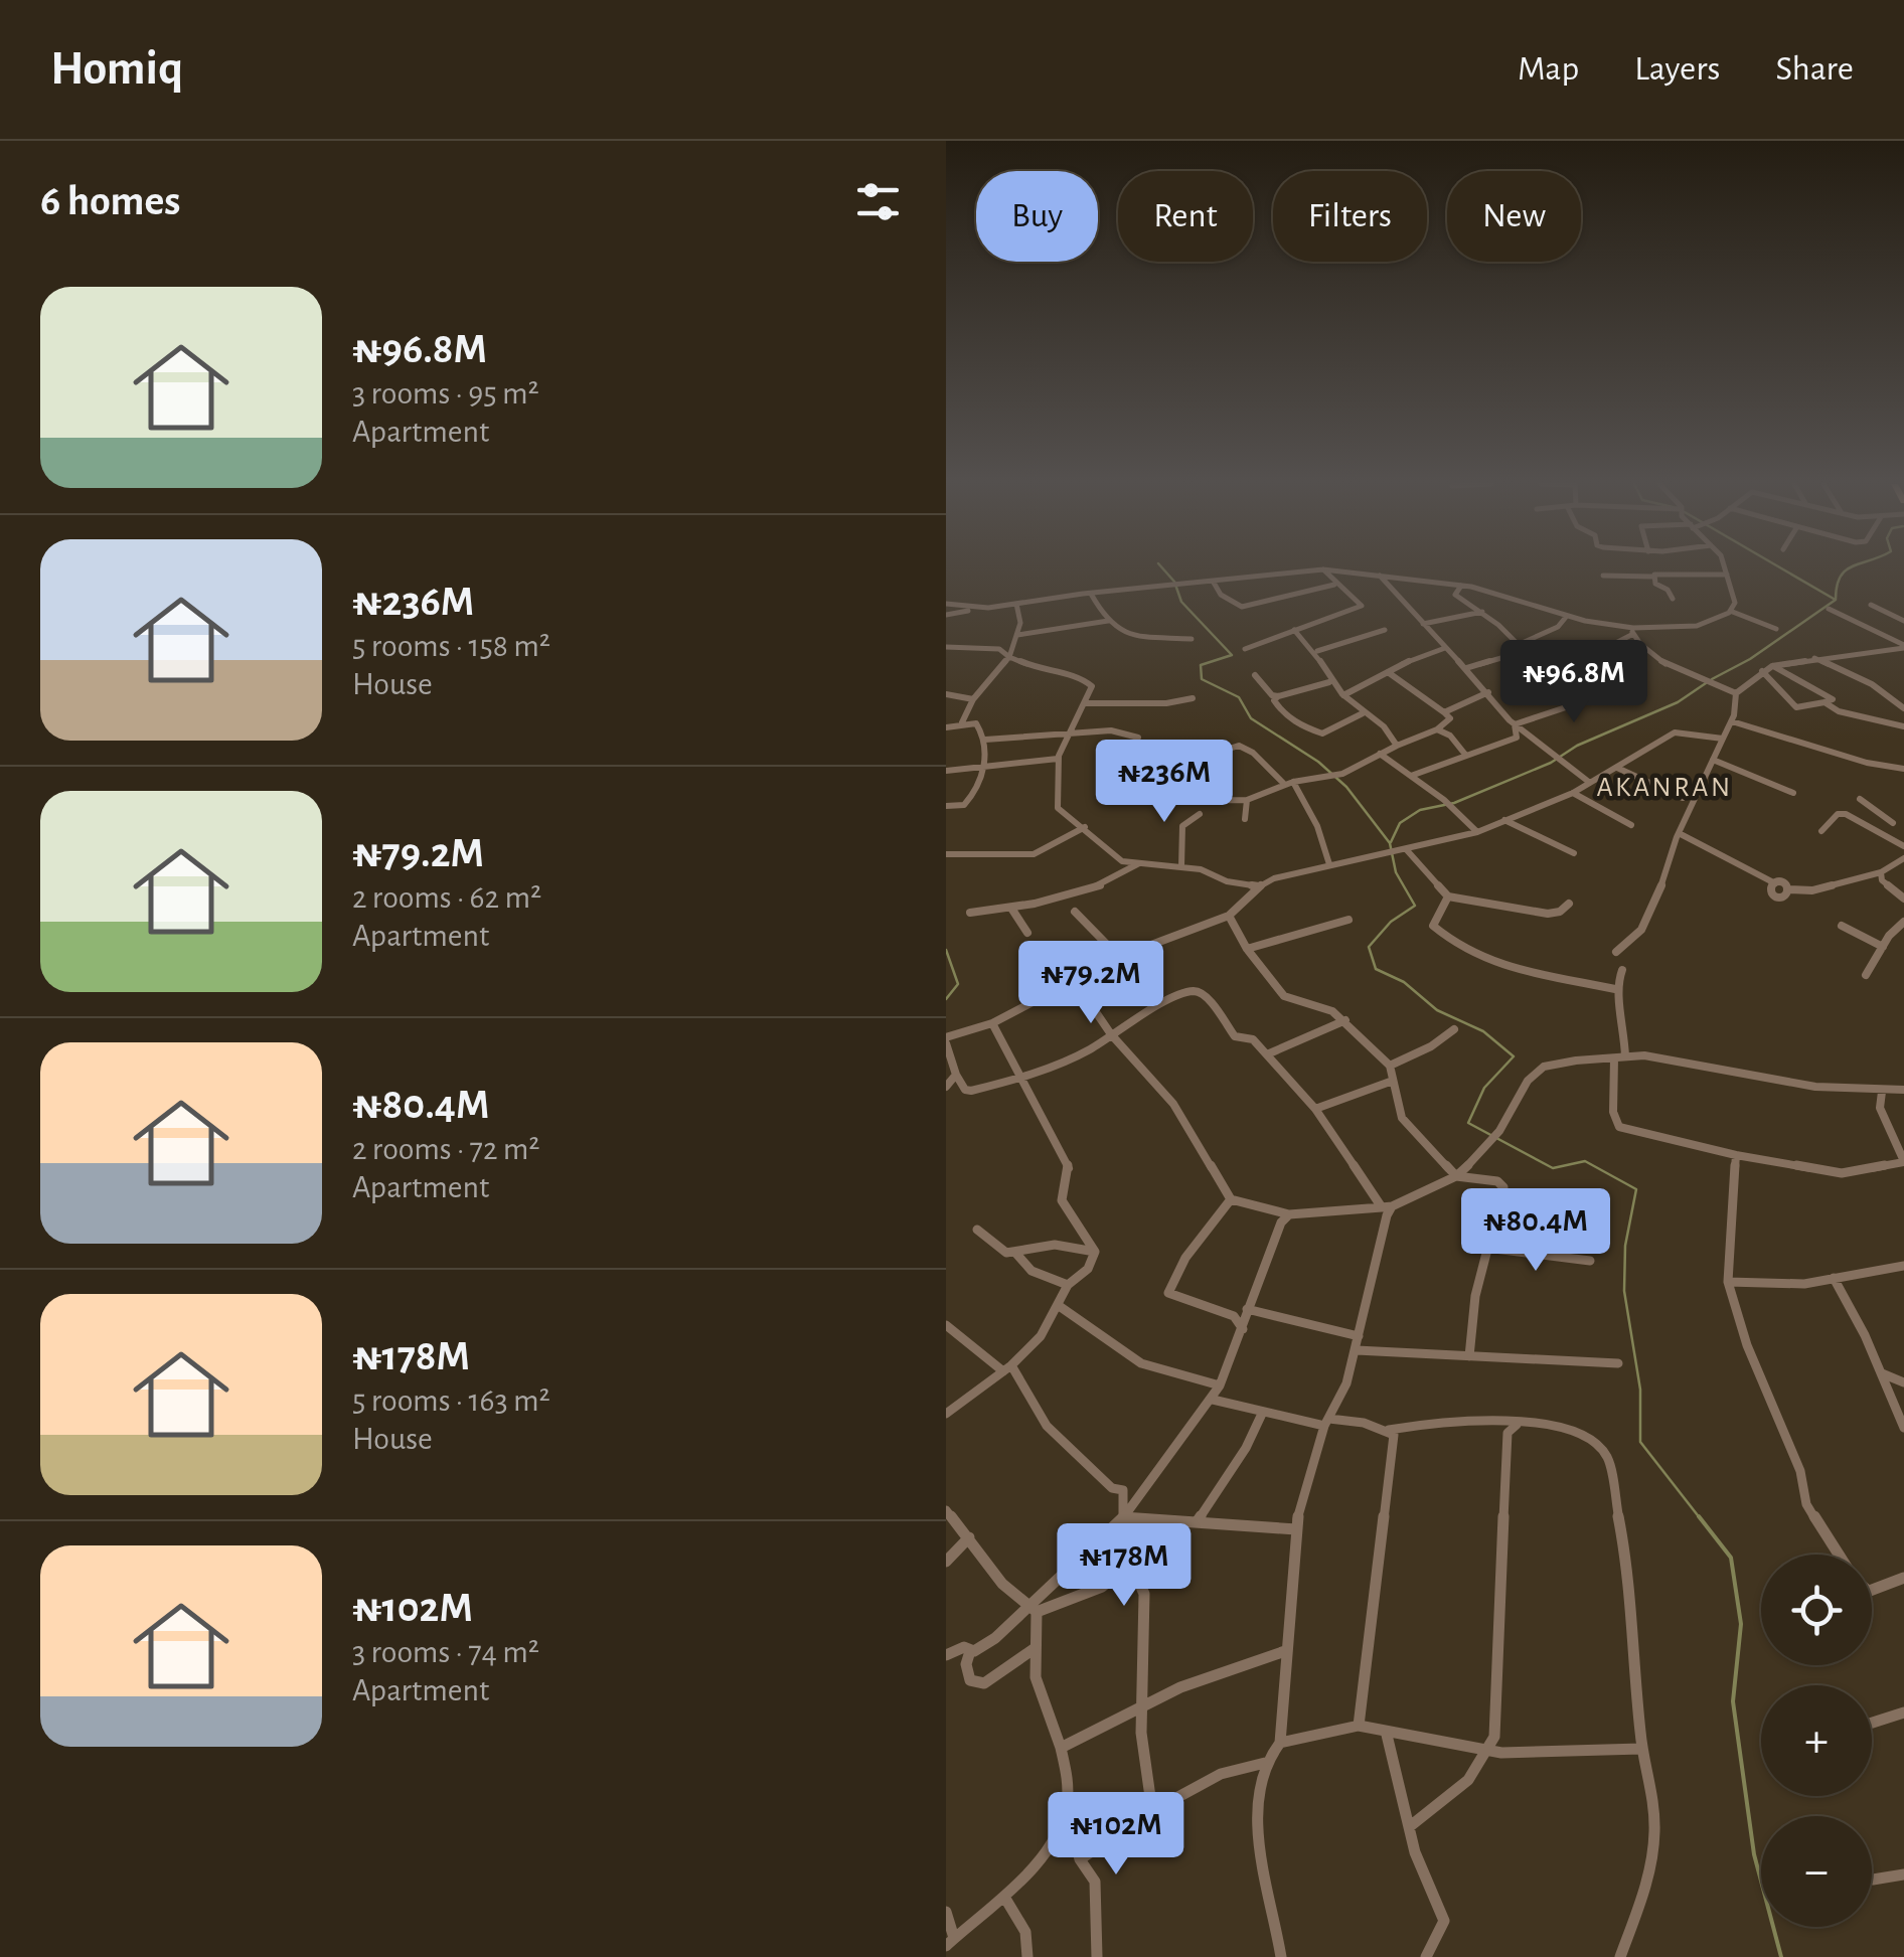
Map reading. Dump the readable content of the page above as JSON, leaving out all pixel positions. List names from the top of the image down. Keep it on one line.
{"districts":["AKANRAN"],"page":{"header":"Homiq","nav":["Map","Layers","Share"],"heading":"6 homes","chip":["Buy","Rent","Filters","New"],"list":[{"name":"₦96.8M","note":"3 rooms · 95 m² · Apartment"},{"name":"₦236M","note":"5 rooms · 158 m² · House"},{"name":"₦79.2M","note":"2 rooms · 62 m² · Apartment"},{"name":"₦80.4M","note":"2 rooms · 72 m² · Apartment"},{"name":"₦178M","note":"5 rooms · 163 m² · House"},{"name":"₦102M","note":"3 rooms · 74 m² · Apartment"}],"price":["₦96.8M","₦236M","₦79.2M","₦80.4M","₦178M","₦102M"],"map_buttons":["+","−"]}}
